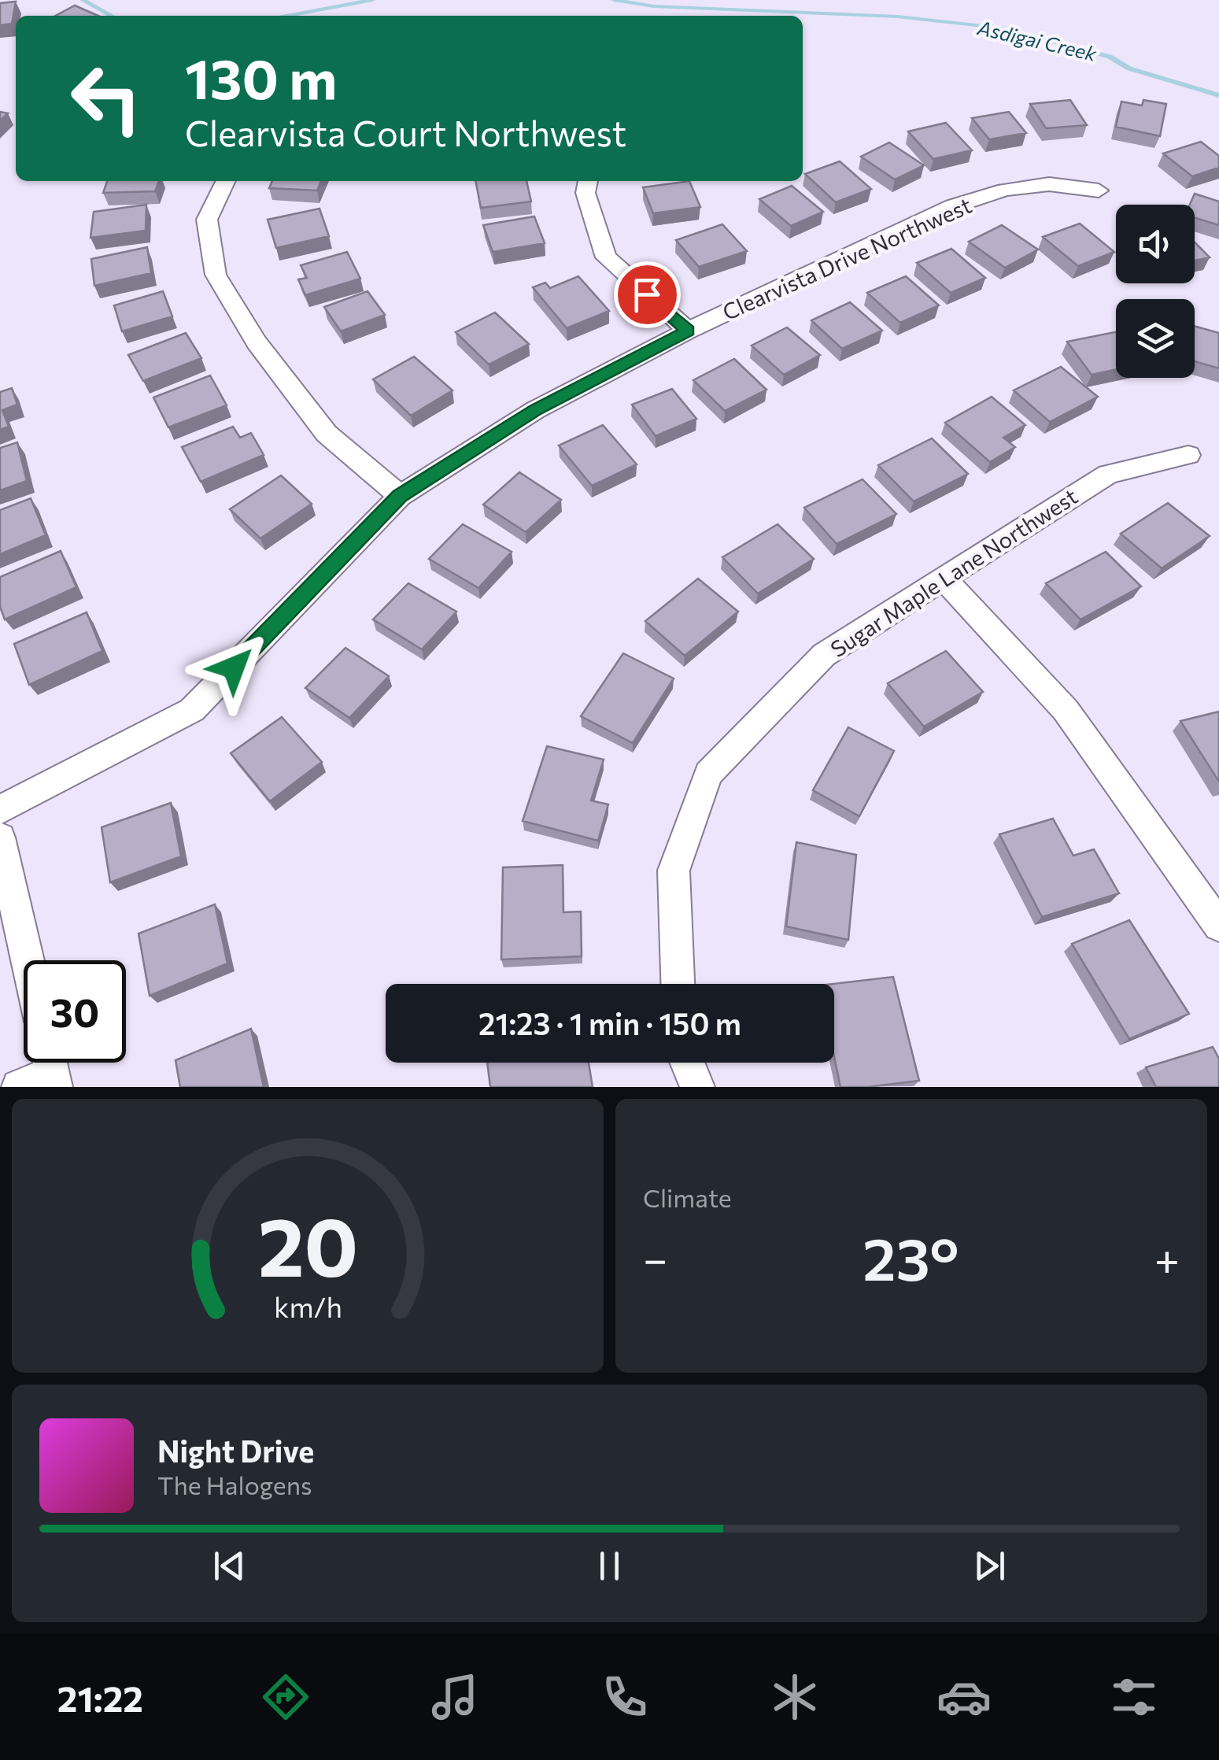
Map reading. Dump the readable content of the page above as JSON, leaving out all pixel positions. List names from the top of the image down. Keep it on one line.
{"streets":{"street":["Clearvista Drive Northwest","Sugar Maple Lane Northwest"]},"water":["Asdigai Creek"],"page":{"turn":["130 m","Clearvista Court Northwest"],"limit":"30","trip":"21:23 · 1 min · 150 m","tile":"Climate","heat":["−","23°","+"],"song":["Night Drive","The Halogens"],"tabs":"21:22","gauge":["20","km/h"]}}
